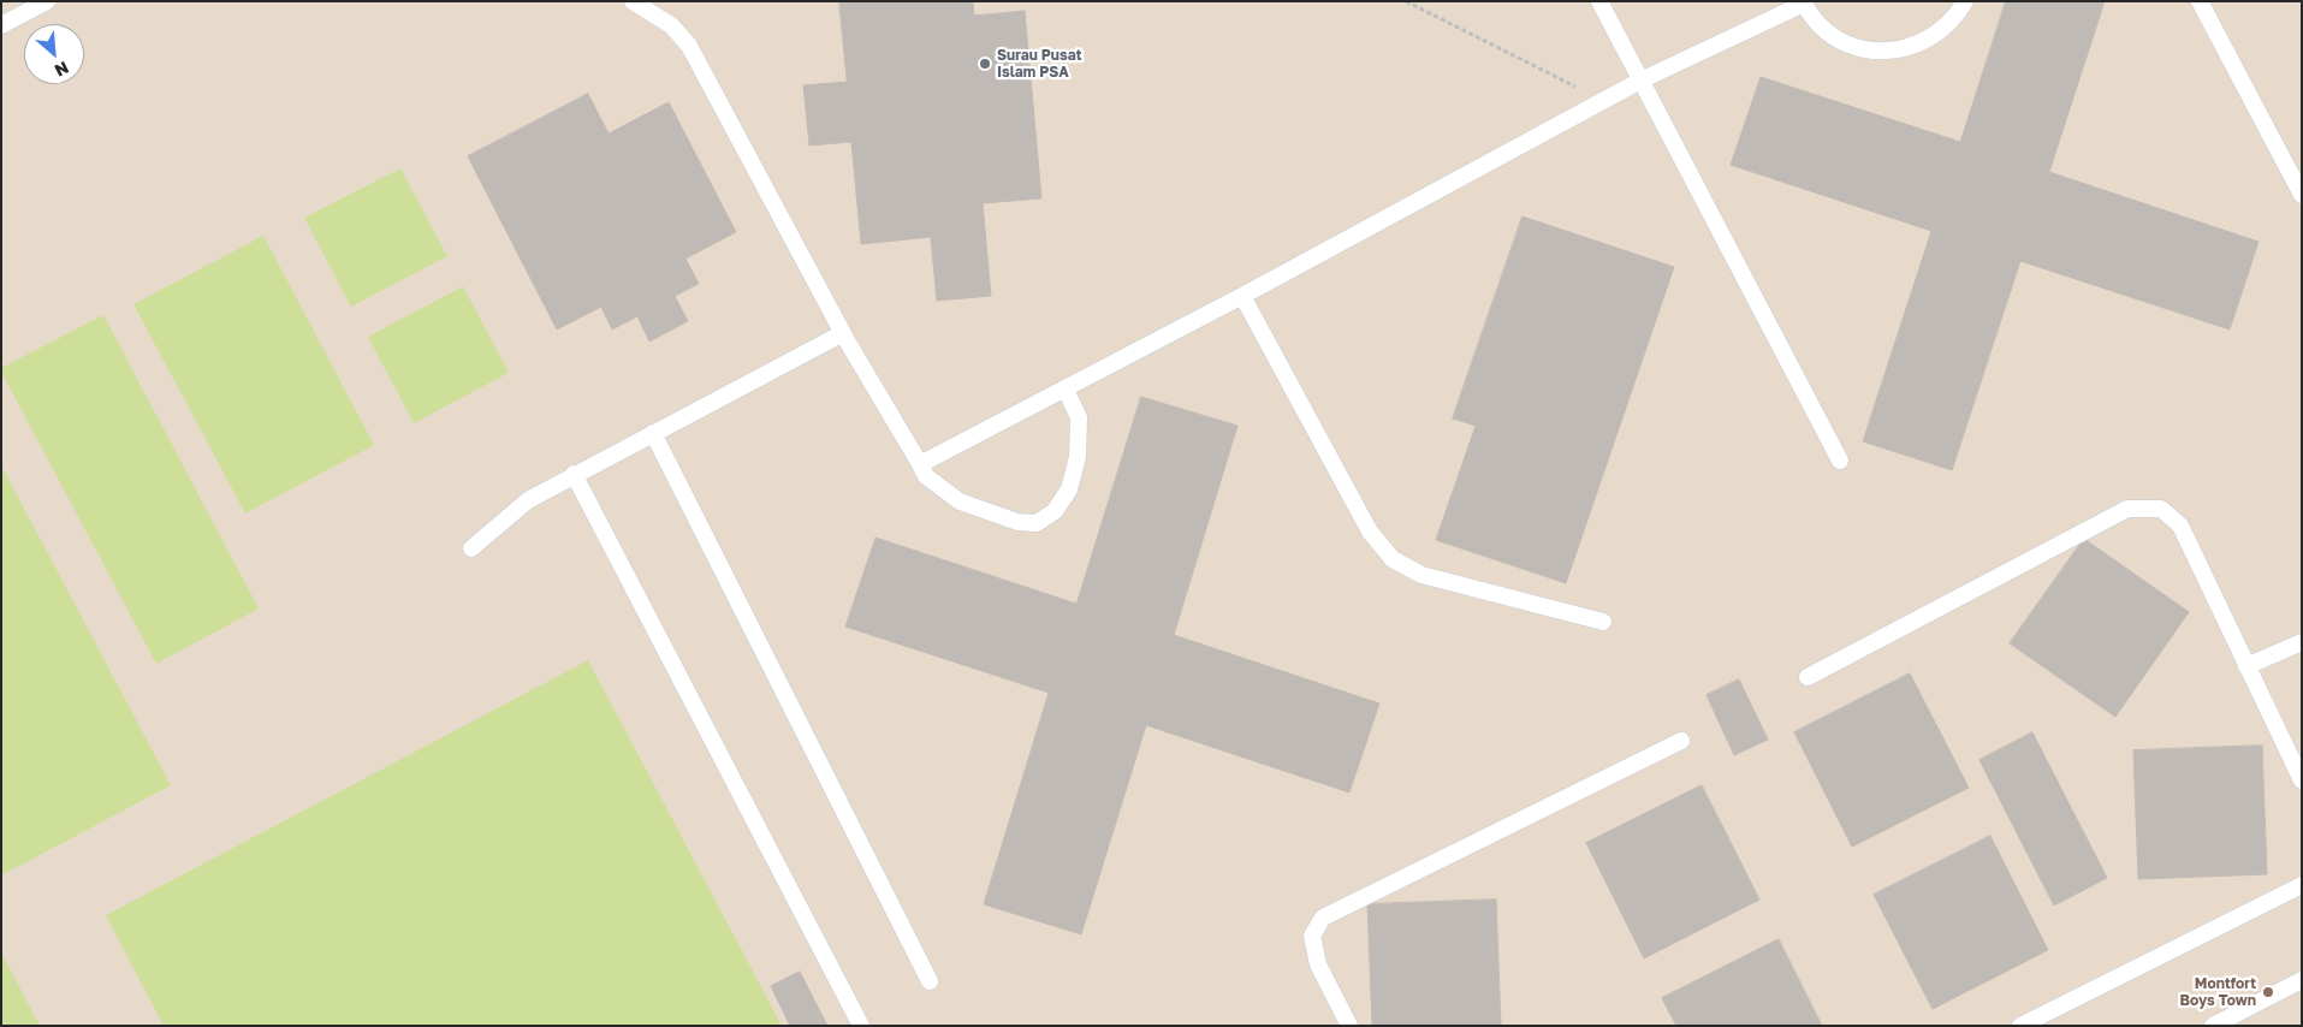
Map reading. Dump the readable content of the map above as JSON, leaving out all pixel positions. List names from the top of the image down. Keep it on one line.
{"places":["Surau Pusat Islam PSA","Montfort Boys Town"],"north":"bottom right"}
